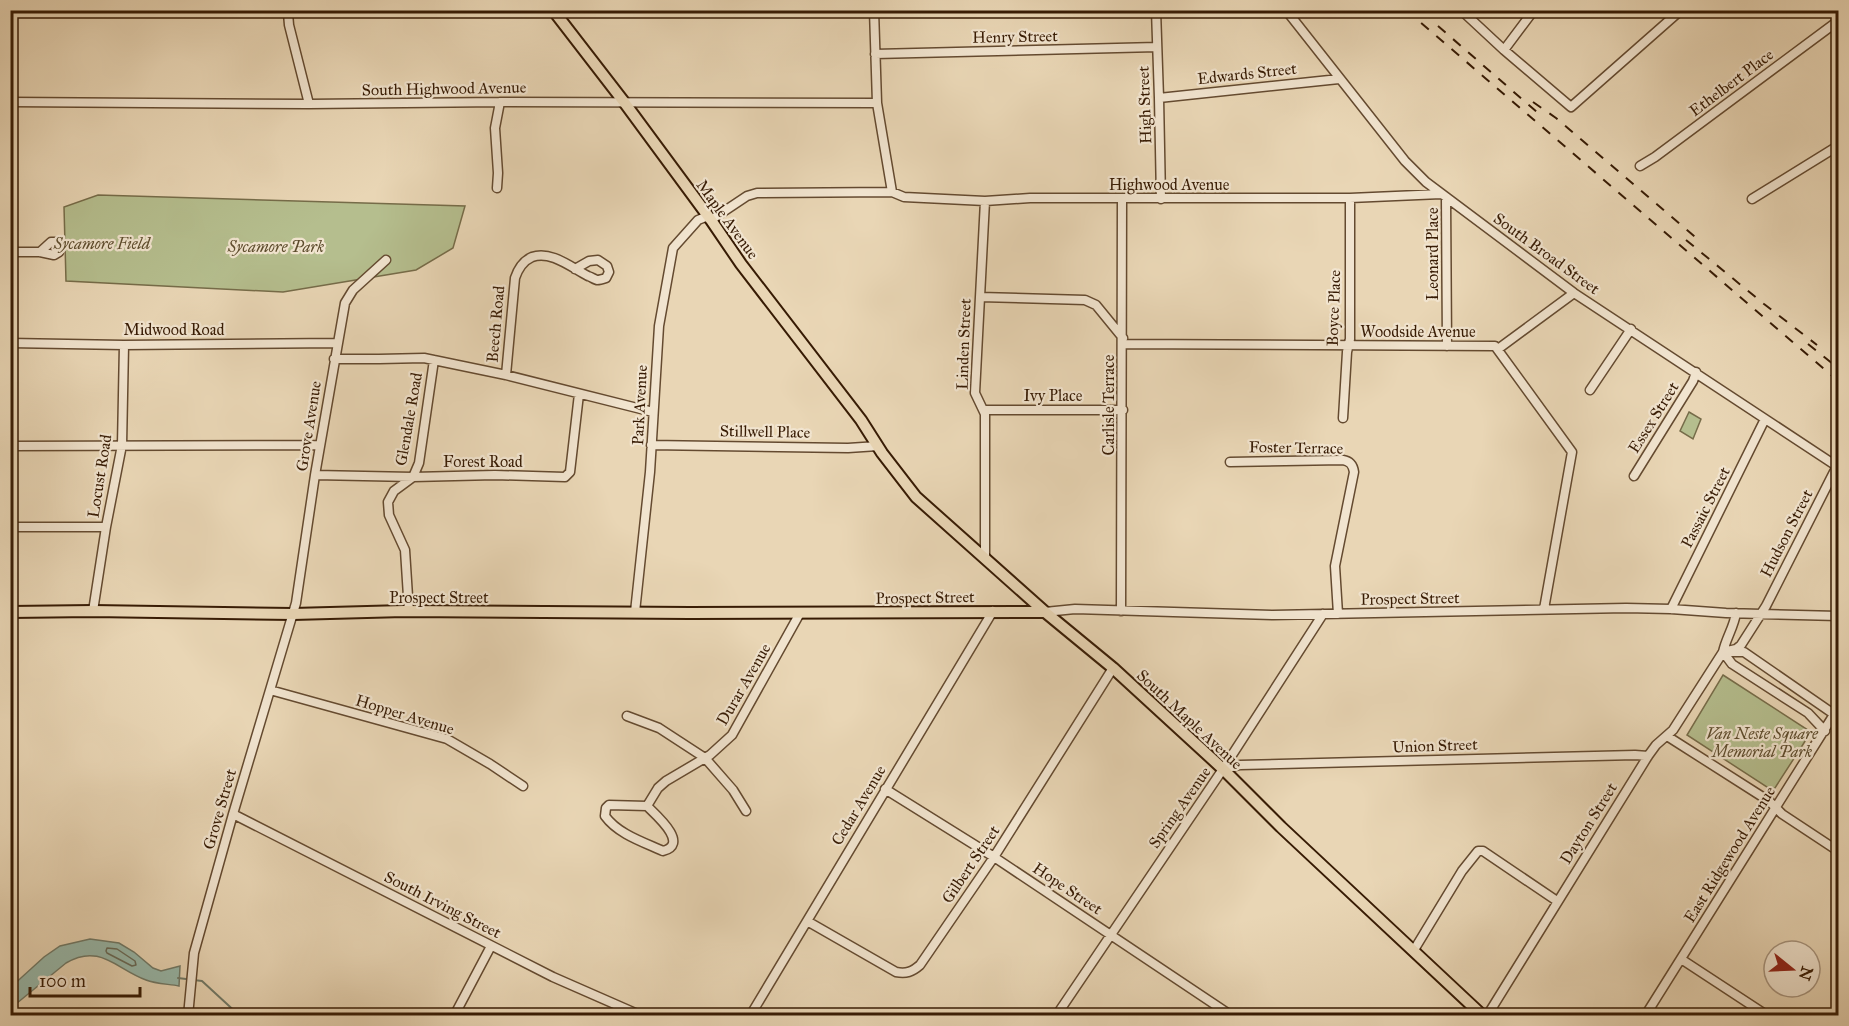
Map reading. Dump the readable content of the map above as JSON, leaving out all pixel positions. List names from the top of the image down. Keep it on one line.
{"streets":{"main road":["Maple Avenue","Prospect Street","South Maple Avenue"],"street":["Henry Street","Edwards Street","Ethelbert Place","South Highwood Avenue","High Street","Highwood Avenue","South Broad Street","Leonard Place","Boyce Place","Beech Road","Midwood Road","Woodside Avenue","Linden Street","Ivy Place","Park Avenue","Carlisle Terrace","Essex Street","Glendale Road","Grove Avenue","Stillwell Place","Foster Terrace","Forest Road","Locust Road","Passaic Street","Hudson Street","Durar Avenue","Hopper Avenue","Union Street","Cedar Avenue","Spring Avenue","Grove Street","Dayton Street","East Ridgewood Avenue","Gilbert Street","Hope Street","South Irving Street"]},"crossings":[["Henry Street","High Street"],["Edwards Street","High Street"],["Edwards Street","South Broad Street"],["South Highwood Avenue","Maple Avenue"],["High Street","Highwood Avenue"],["Highwood Avenue","Maple Avenue"],["Highwood Avenue","South Broad Street"],["Highwood Avenue","Leonard Place"],["Highwood Avenue","Boyce Place"],["Highwood Avenue","Linden Street"],["Highwood Avenue","Park Avenue"],["Highwood Avenue","Carlisle Terrace"],["Maple Avenue","Park Avenue"],["Maple Avenue","Stillwell Place"],["Maple Avenue","South Maple Avenue"],["South Broad Street","Leonard Place"],["South Broad Street","Essex Street"],["South Broad Street","Passaic Street"],["South Broad Street","Hudson Street"],["Leonard Place","Woodside Avenue"],["Boyce Place","Woodside Avenue"],["Midwood Road","Grove Avenue"],["Midwood Road","Locust Road"],["Woodside Avenue","Carlisle Terrace"],["Woodside Avenue","Prospect Street"],["Linden Street","Ivy Place"],["Linden Street","South Maple Avenue"],["Ivy Place","Carlisle Terrace"],["Park Avenue","Stillwell Place"],["Park Avenue","Prospect Street"],["Carlisle Terrace","Prospect Street"],["Glendale Road","Forest Road"],["Glendale Road","Prospect Street"],["Grove Avenue","Forest Road"],["Grove Avenue","Prospect Street"],["Grove Avenue","Grove Street"],["Stillwell Place","South Maple Avenue"],["Foster Terrace","Prospect Street"],["Locust Road","Prospect Street"],["Passaic Street","Prospect Street"],["Hudson Street","Prospect Street"],["Hudson Street","Dayton Street"],["Prospect Street","Durar Avenue"],["Prospect Street","South Maple Avenue"],["Prospect Street","Cedar Avenue"],["Prospect Street","Spring Avenue"],["Prospect Street","Grove Street"],["Prospect Street","Dayton Street"],["Hopper Avenue","Grove Street"],["South Maple Avenue","Union Street"],["South Maple Avenue","Spring Avenue"],["South Maple Avenue","Dayton Street"],["South Maple Avenue","Gilbert Street"],["Union Street","Spring Avenue"],["Union Street","Dayton Street"],["Cedar Avenue","Gilbert Street"],["Cedar Avenue","Hope Street"],["Spring Avenue","Hope Street"],["Grove Street","South Irving Street"],["Gilbert Street","Hope Street"]],"parks":["Sycamore Field","Sycamore Park","Van Neste Square Memorial Park"],"scale_bar":"100 m","north":"right"}
